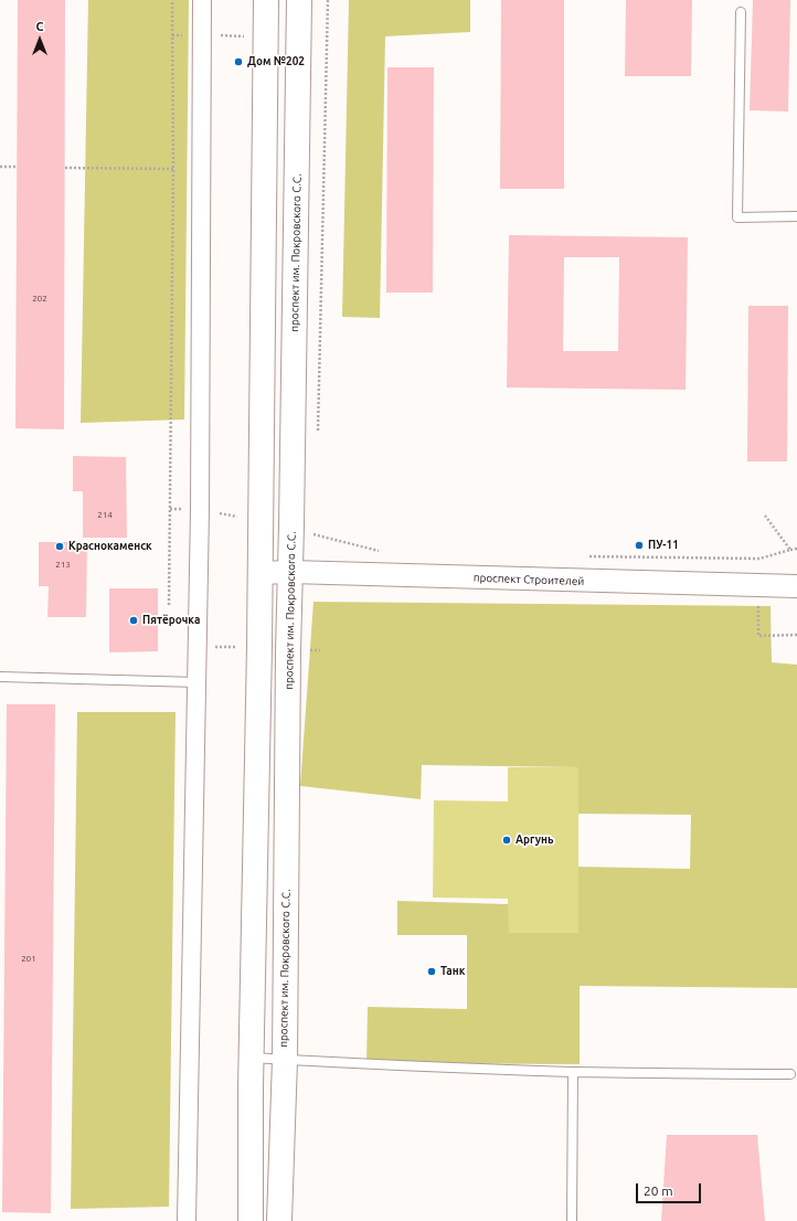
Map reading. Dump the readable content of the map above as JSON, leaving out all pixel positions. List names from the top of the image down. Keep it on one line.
{"streets":{"main road":["проспект им. Покровского С.С."],"street":["проспект Строителей"]},"crossings":[["проспект им. Покровского С.С.","проспект Строителей"]],"places":["Дом №202","ПУ-11","Краснокаменск","Пятёрочка","Аргунь","Танк"],"house_numbers":["202","214","213","201"],"scale_bar":"20 m","north":"top"}
